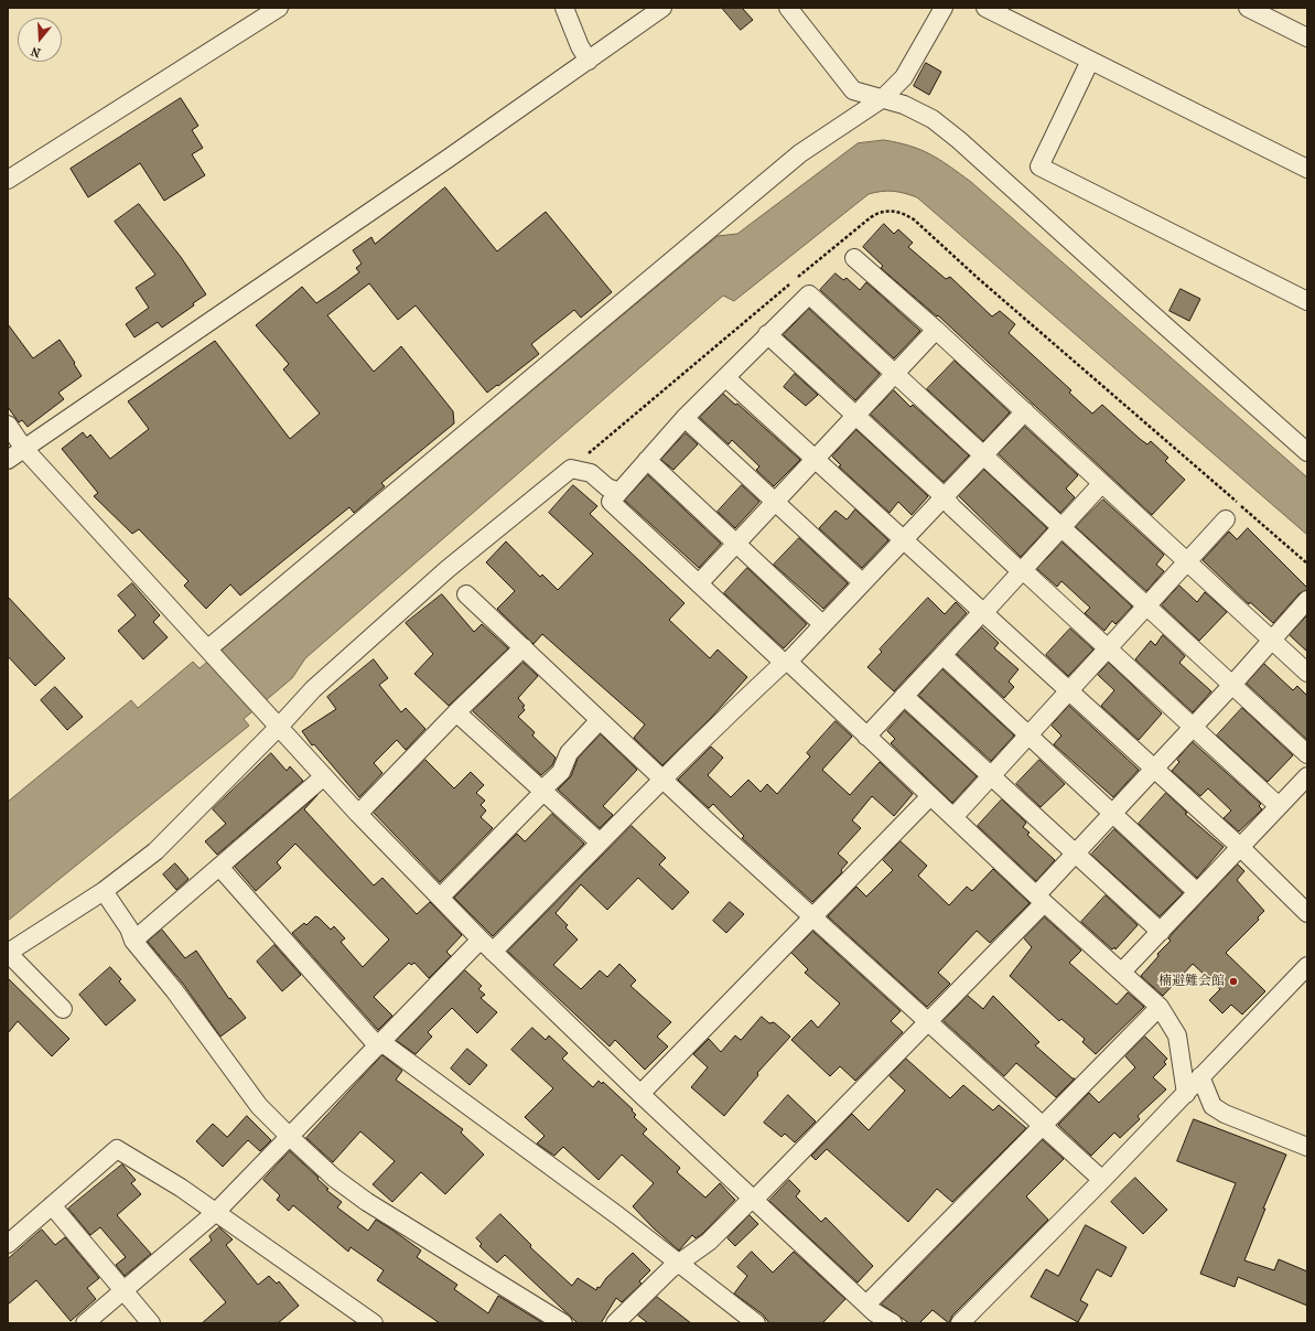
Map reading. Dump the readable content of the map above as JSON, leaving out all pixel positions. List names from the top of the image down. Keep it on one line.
{"places":["楠避難会館"],"north":"bottom"}
